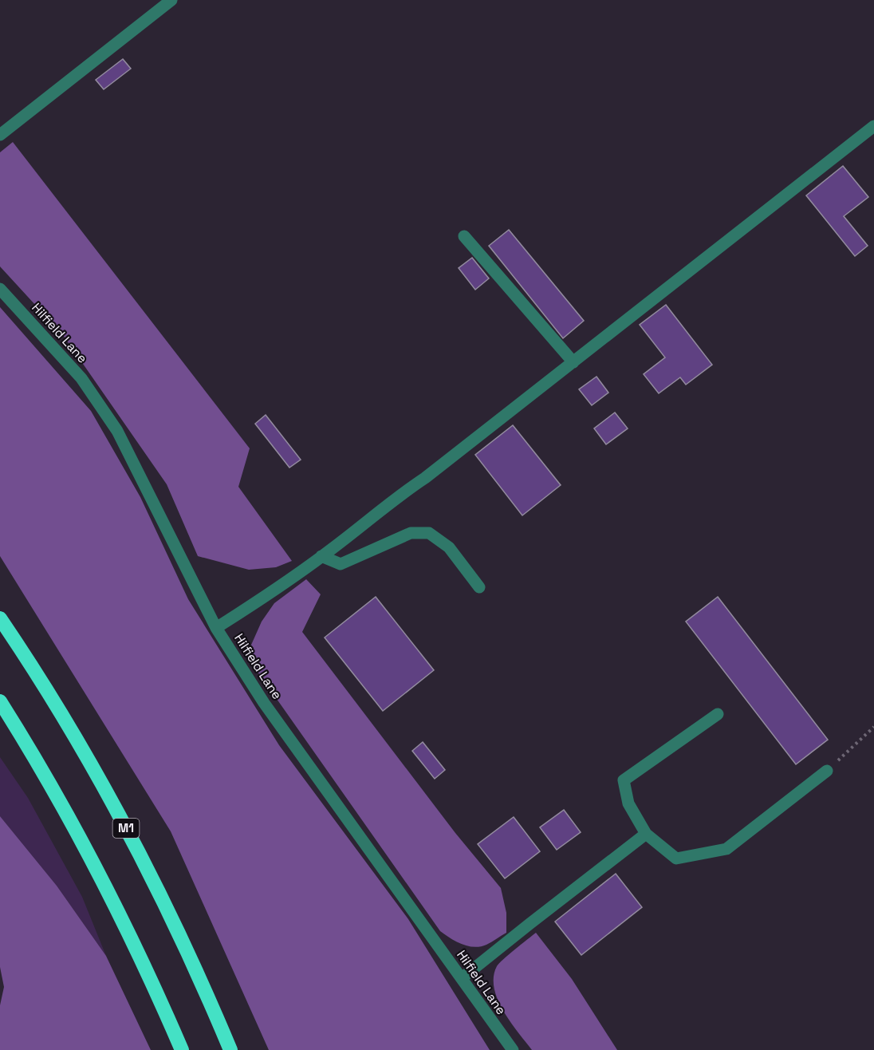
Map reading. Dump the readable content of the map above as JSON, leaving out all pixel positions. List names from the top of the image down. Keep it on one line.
{"streets":{"highway":["M1"],"street":["Hilfield Lane"]}}
